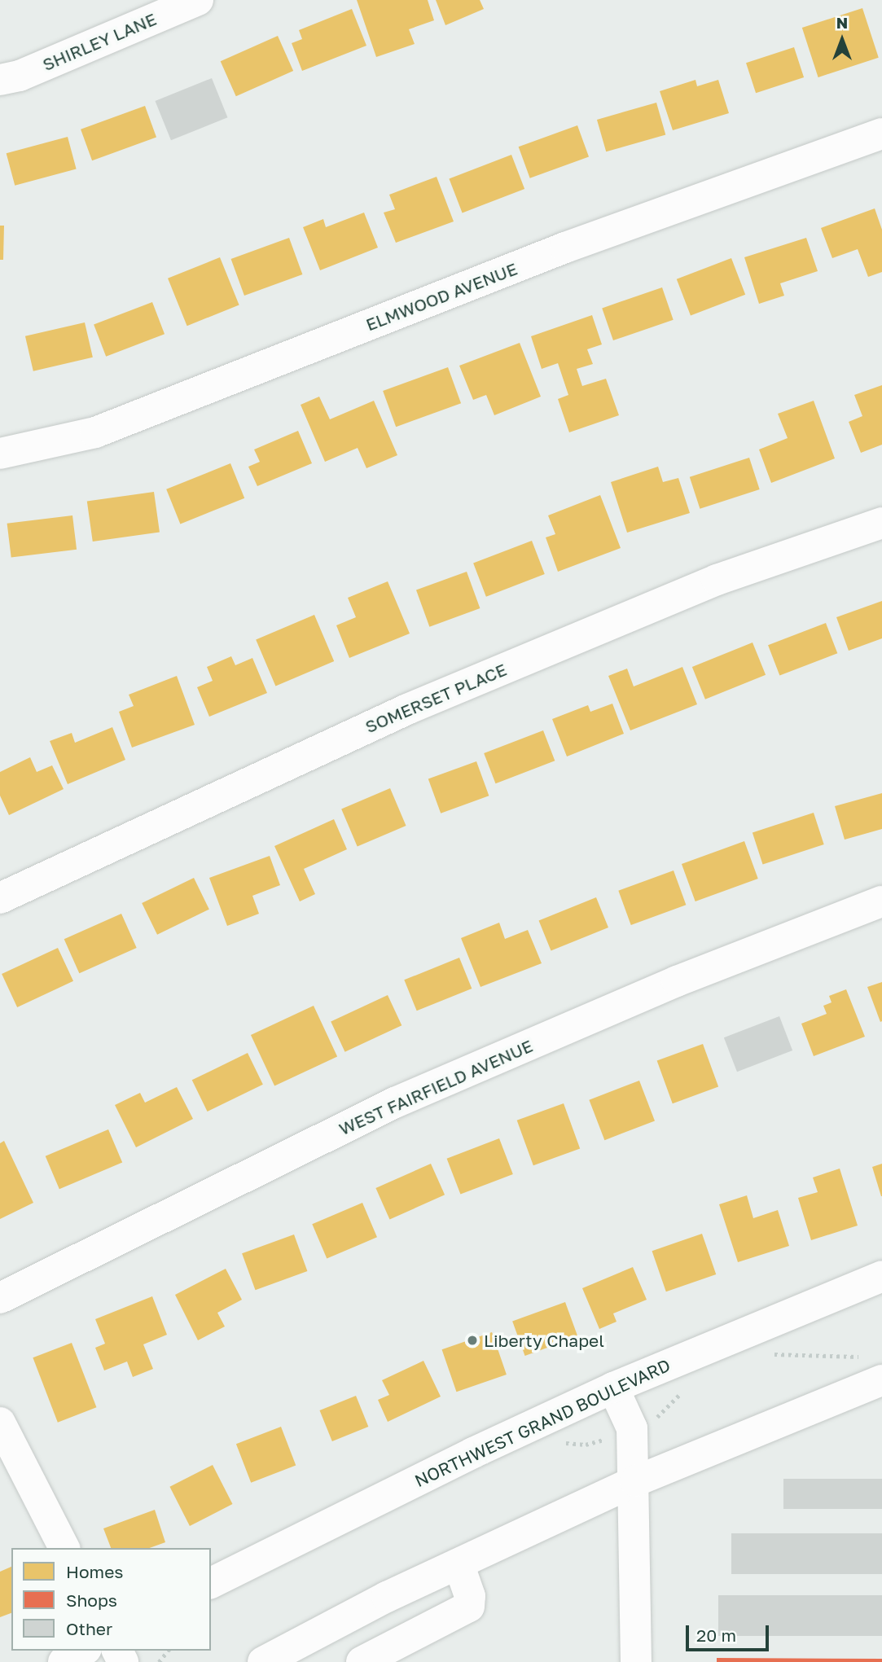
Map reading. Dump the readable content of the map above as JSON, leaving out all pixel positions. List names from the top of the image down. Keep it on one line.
{"streets":{"street":["SHIRLEY LANE","ELMWOOD AVENUE","SOMERSET PLACE","WEST FAIRFIELD AVENUE","NORTHWEST GRAND BOULEVARD"]},"places":["Liberty Chapel"],"legend":["Homes","Shops","Other"],"scale_bar":"20 m","north":"top"}
